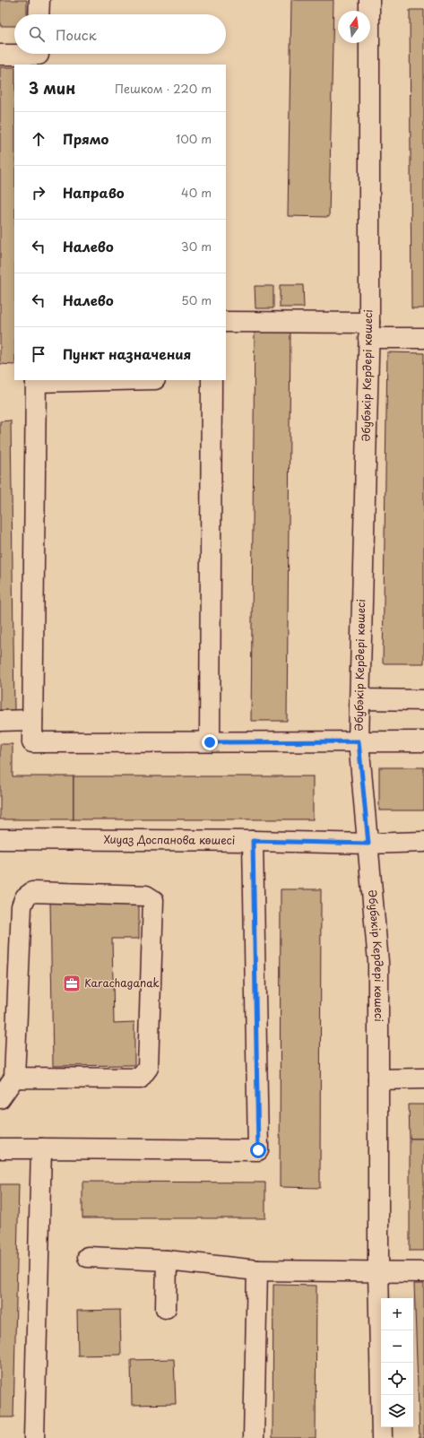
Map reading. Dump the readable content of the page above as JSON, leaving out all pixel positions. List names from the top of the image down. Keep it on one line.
{"streets":{"street":["Әбубәкір Кердері көшесі","Хиуаз Доспанова көшесі"]},"crossings":[["Әбубәкір Кердері көшесі","Хиуаз Доспанова көшесі"]],"places":{"office":["Karachaganak"]},"north":"top","page":{"search":"Поиск","heading":["3 мин","Пешком · 220 m"],"list":[["Прямо","100 m"],["Направо","40 m"],["Налево","30 m"],["Налево","50 m"],"Пункт назначения"],"map_buttons":["+","−"]}}
